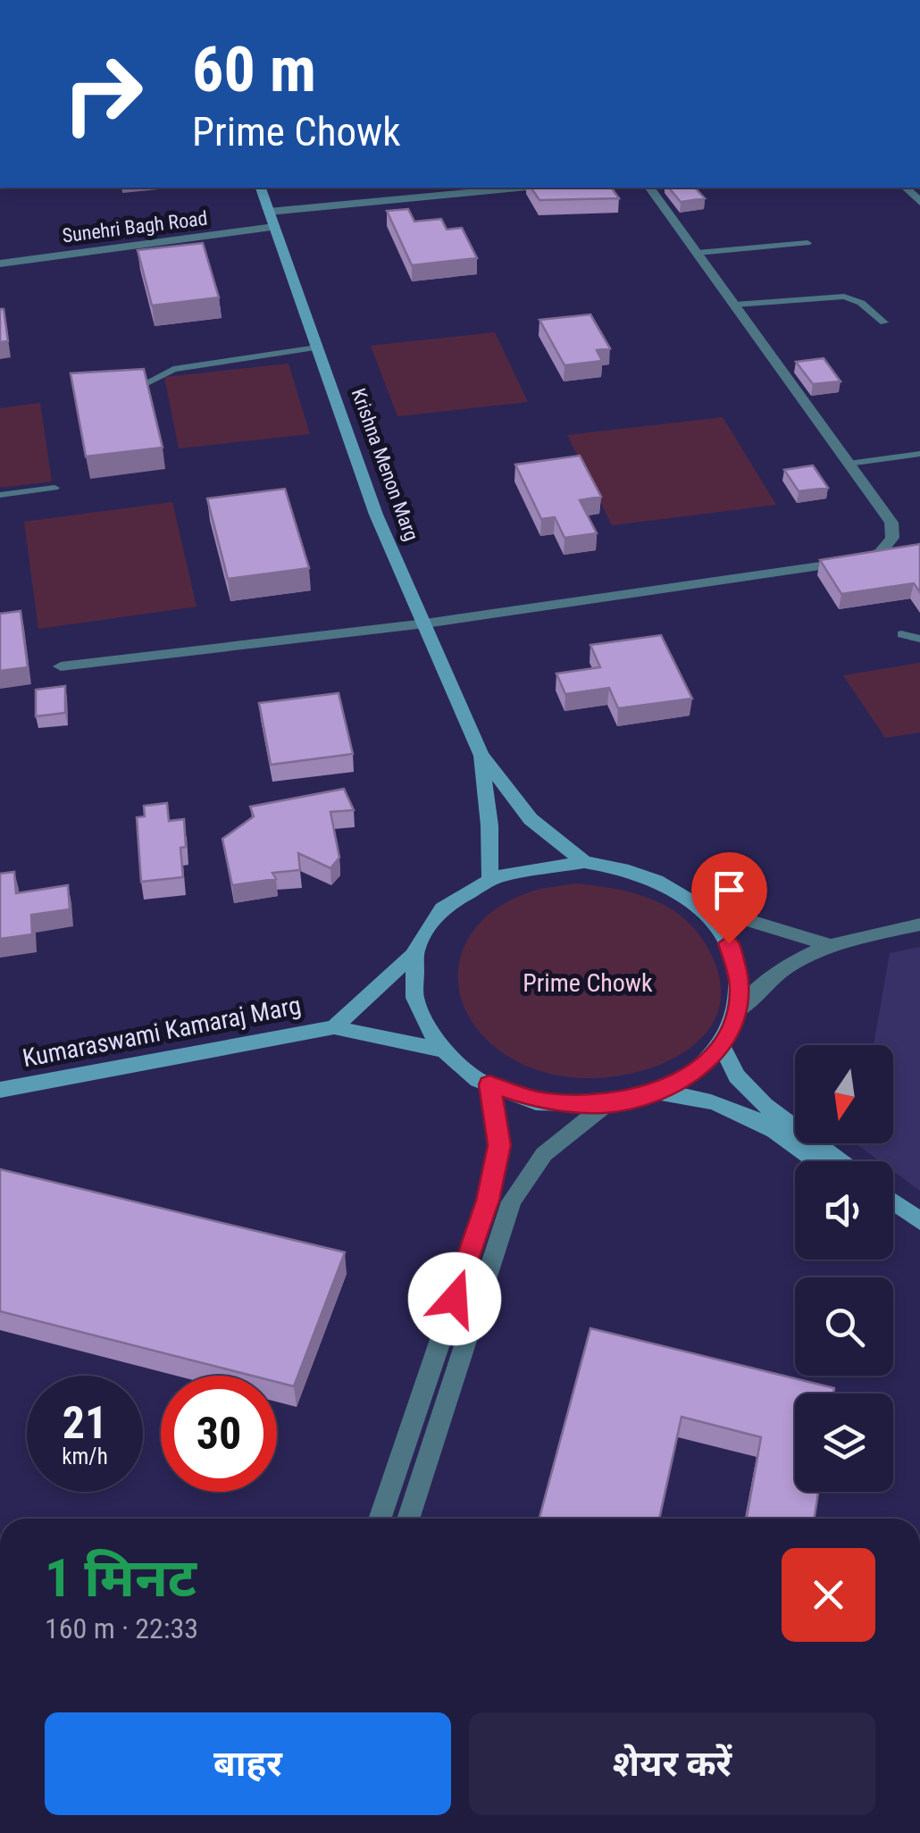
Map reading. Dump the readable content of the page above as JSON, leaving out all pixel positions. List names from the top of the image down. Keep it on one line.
{"streets":{"main road":["Krishna Menon Marg","Kumaraswami Kamaraj Marg"],"street":["Sunehri Bagh Road"]},"crossings":[["Sunehri Bagh Road","Krishna Menon Marg"],["Krishna Menon Marg","Kumaraswami Kamaraj Marg"]],"parks":["Prime Chowk"],"north":"bottom","page":{"turn":["60 m","Prime Chowk"],"speed":"21 km/h","limit":"30","heading":["1 मिनट","160 m · 22:33"],"buttons":["बाहर","शेयर करें"]}}
